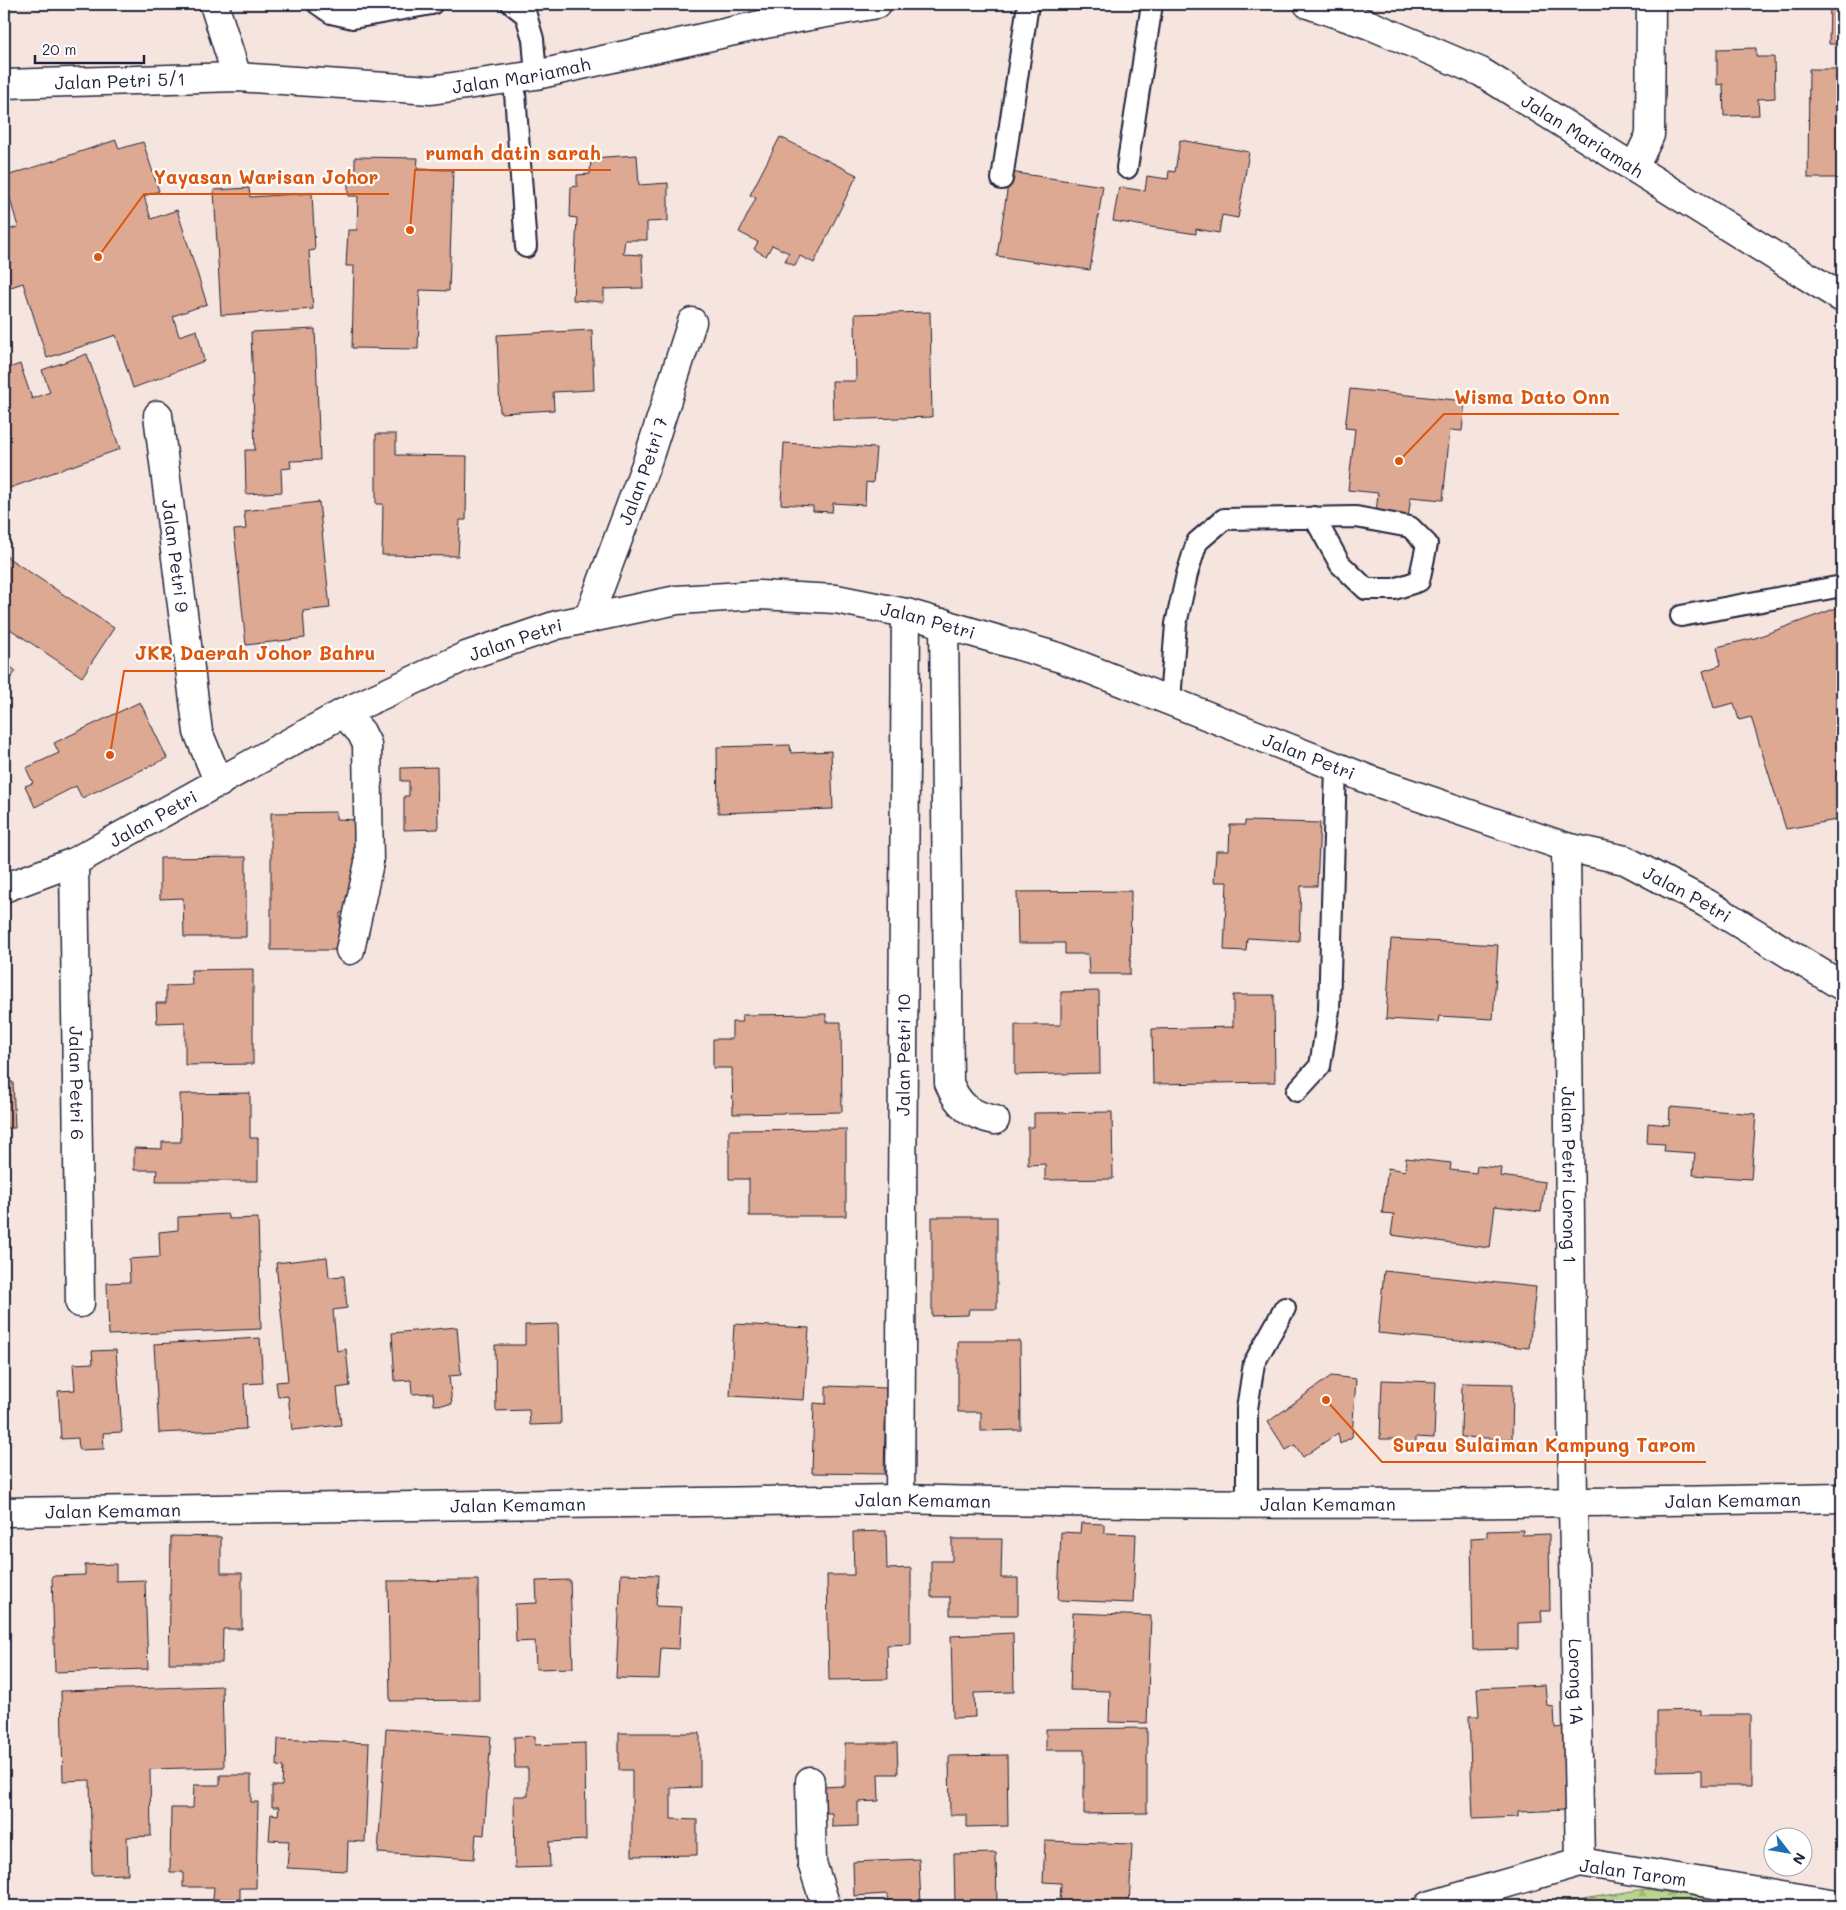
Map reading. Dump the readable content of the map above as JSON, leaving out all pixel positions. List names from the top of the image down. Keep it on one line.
{"streets":{"street":["Jalan Mariamah","Jalan Petri 5/1","Jalan Petri 7","Jalan Petri 9","Jalan Petri","Jalan Petri 10","Jalan Petri 6","Jalan Petri Lorong 1","Jalan Kemaman","Lorong 1A","Jalan Tarom"]},"crossings":[["Jalan Mariamah","Jalan Petri 5/1"],["Jalan Petri 7","Jalan Petri"],["Jalan Petri 9","Jalan Petri"],["Jalan Petri","Jalan Petri 10"],["Jalan Petri","Jalan Petri 6"],["Jalan Petri","Jalan Petri Lorong 1"],["Jalan Petri 10","Jalan Kemaman"],["Jalan Petri Lorong 1","Jalan Kemaman"],["Jalan Petri Lorong 1","Lorong 1A"],["Jalan Kemaman","Lorong 1A"],["Lorong 1A","Jalan Tarom"]],"places":["rumah datin sarah","Yayasan Warisan Johor","Wisma Dato Onn","JKR Daerah Johor Bahru","Surau Sulaiman Kampung Tarom"],"scale_bar":"20 m","north":"bottom right"}
